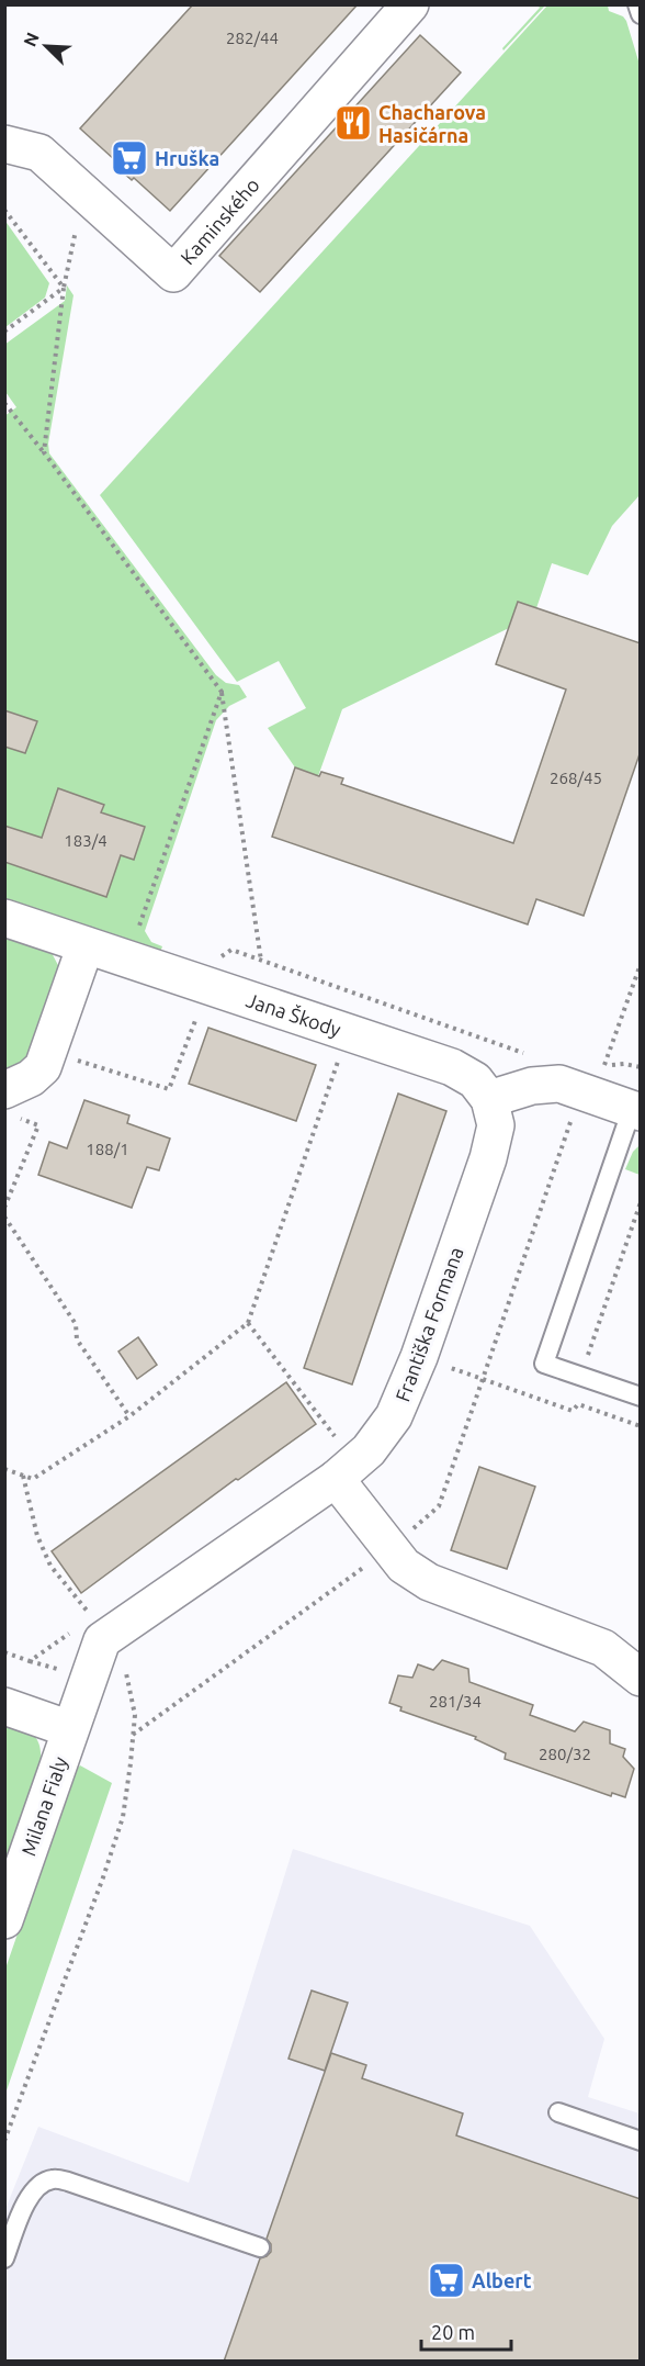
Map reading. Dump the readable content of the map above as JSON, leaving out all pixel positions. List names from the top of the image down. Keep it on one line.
{"streets":{"street":["Kaminského","Jana Škody","Františka Formana","Milana Fialy"]},"crossings":[["Jana Škody","Františka Formana"],["Františka Formana","Milana Fialy"]],"places":{"restaurant":["Chacharova Hasičárna"],"supermarket":["Hruška","Albert"]},"house_numbers":["282/44","268/45","183/4","188/1","281/34","280/32"],"scale_bar":"20 m","north":"top left"}
